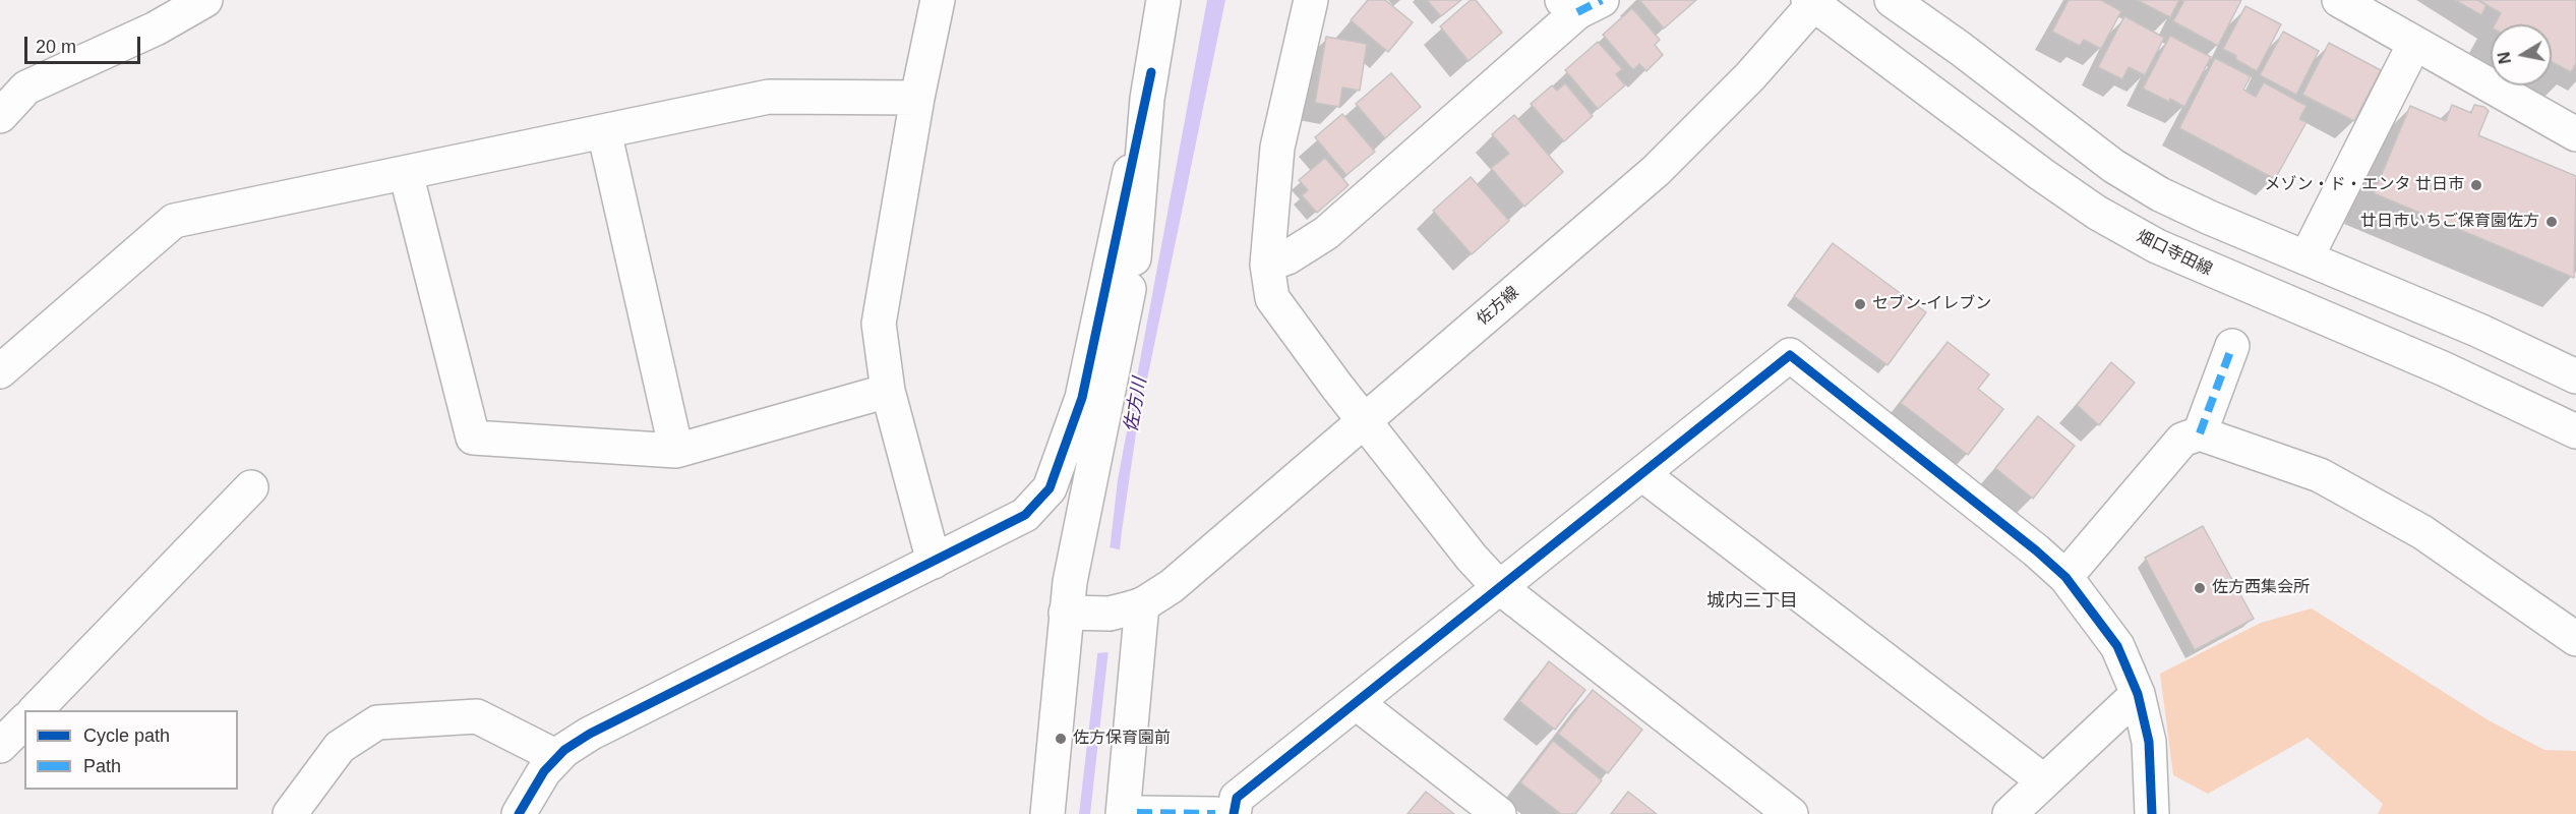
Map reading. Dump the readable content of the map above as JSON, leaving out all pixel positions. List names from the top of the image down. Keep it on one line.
{"streets":{"street":["畑口寺田線","佐方線"]},"crossings":[["畑口寺田線","佐方線"]],"districts":["城内三丁目"],"water":["佐方川"],"places":["メゾン・ド・エンタ 廿日市","廿日市いちご保育園佐方","セブン-イレブン","佐方西集会所","佐方保育園前"],"legend":["Cycle path","Path"],"scale_bar":"20 m","north":"left"}
